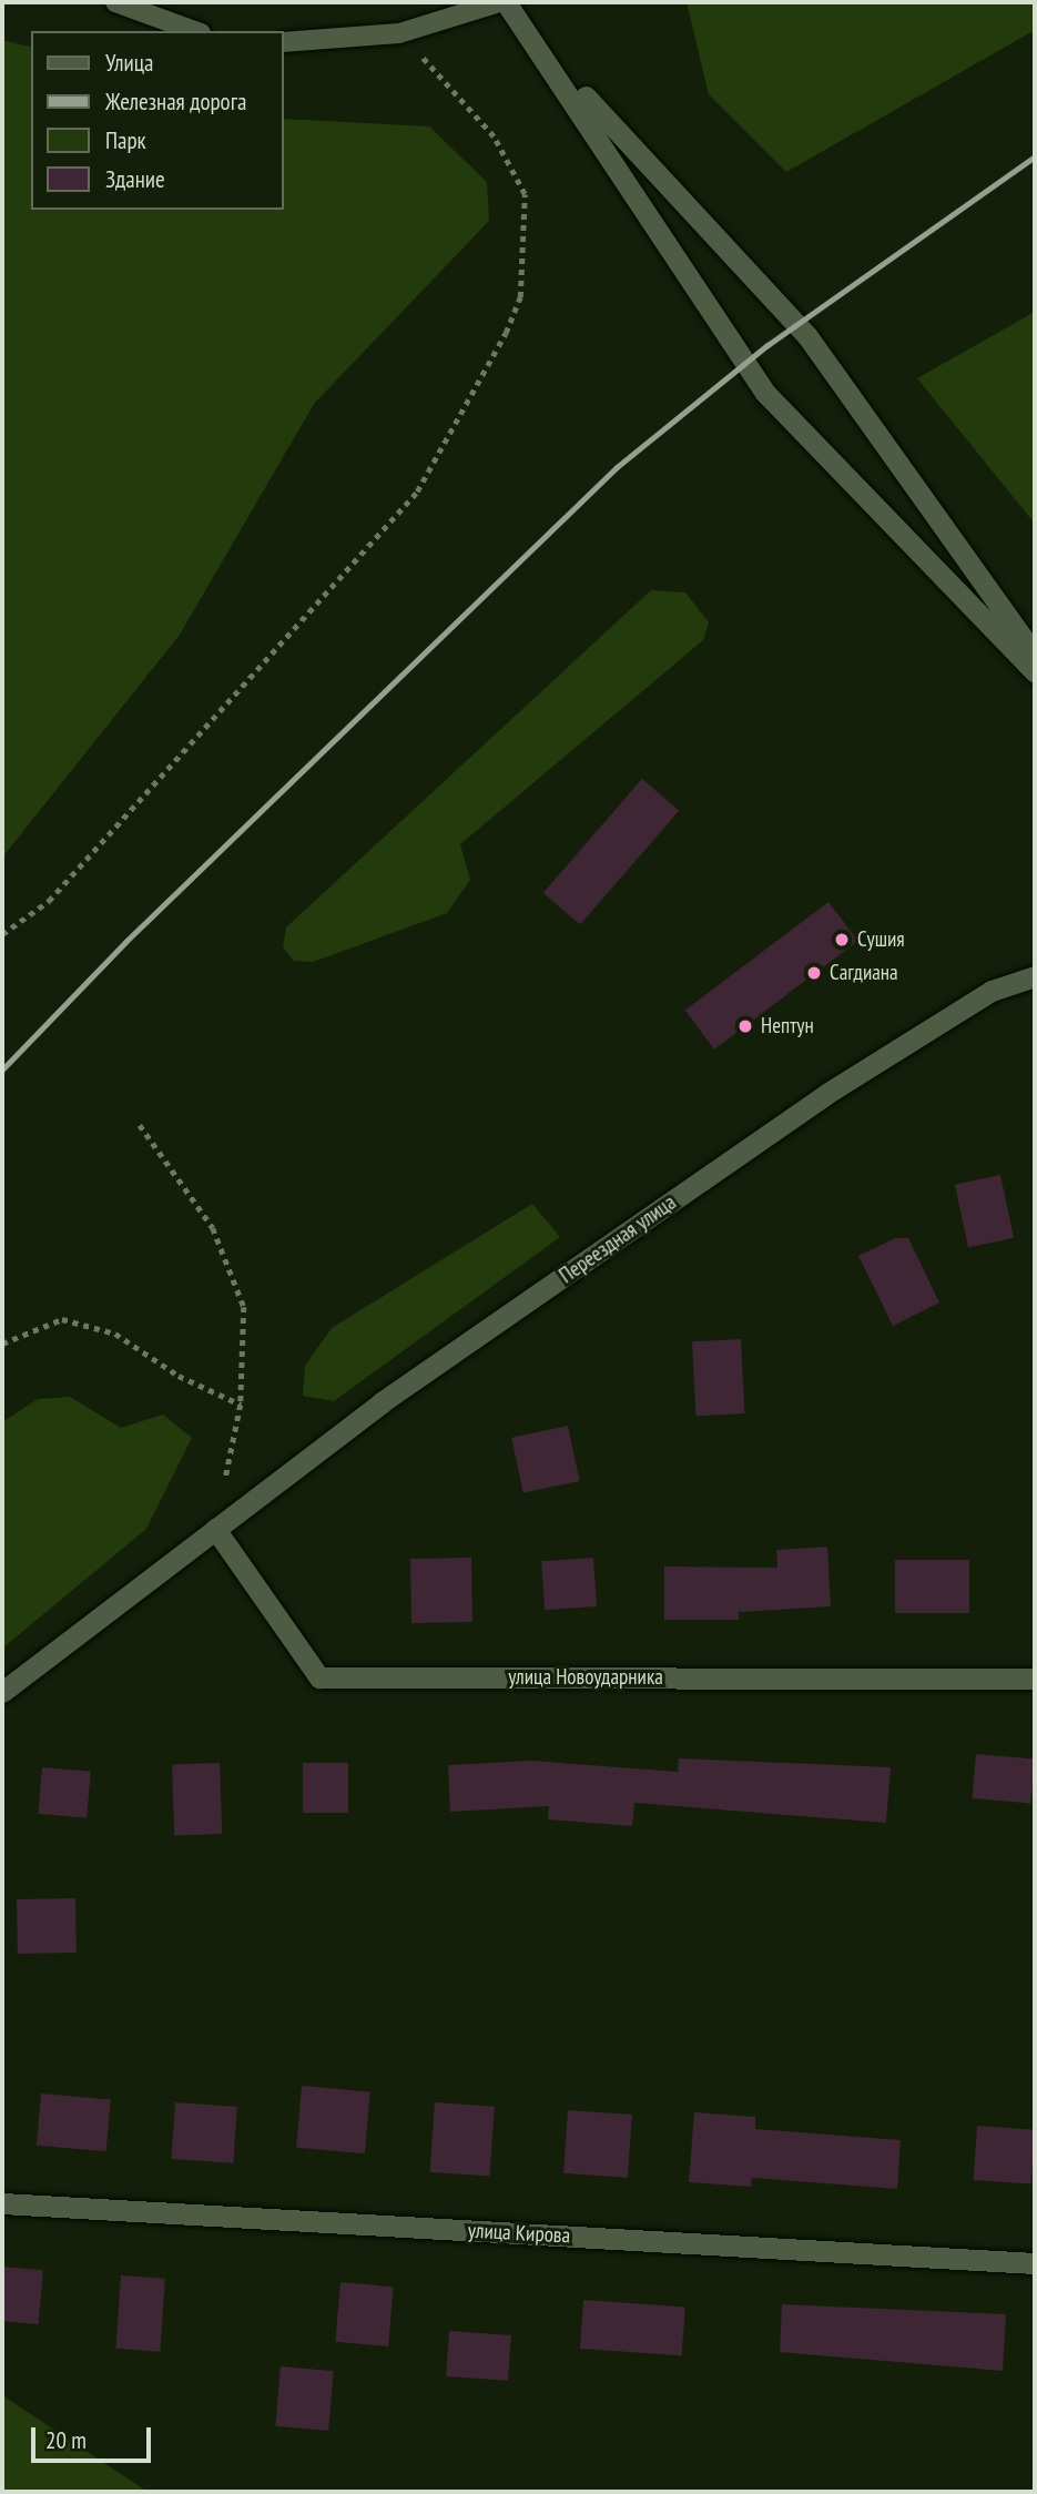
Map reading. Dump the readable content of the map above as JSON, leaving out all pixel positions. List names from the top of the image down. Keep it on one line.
{"streets":{"street":["Переездная улица","улица Новоударника","улица Кирова"]},"crossings":[["Переездная улица","улица Новоударника"]],"places":["Сушия","Сагдиана","Нептун"],"legend":["Улица","Железная дорога","Парк","Здание"],"scale_bar":"20 m"}
